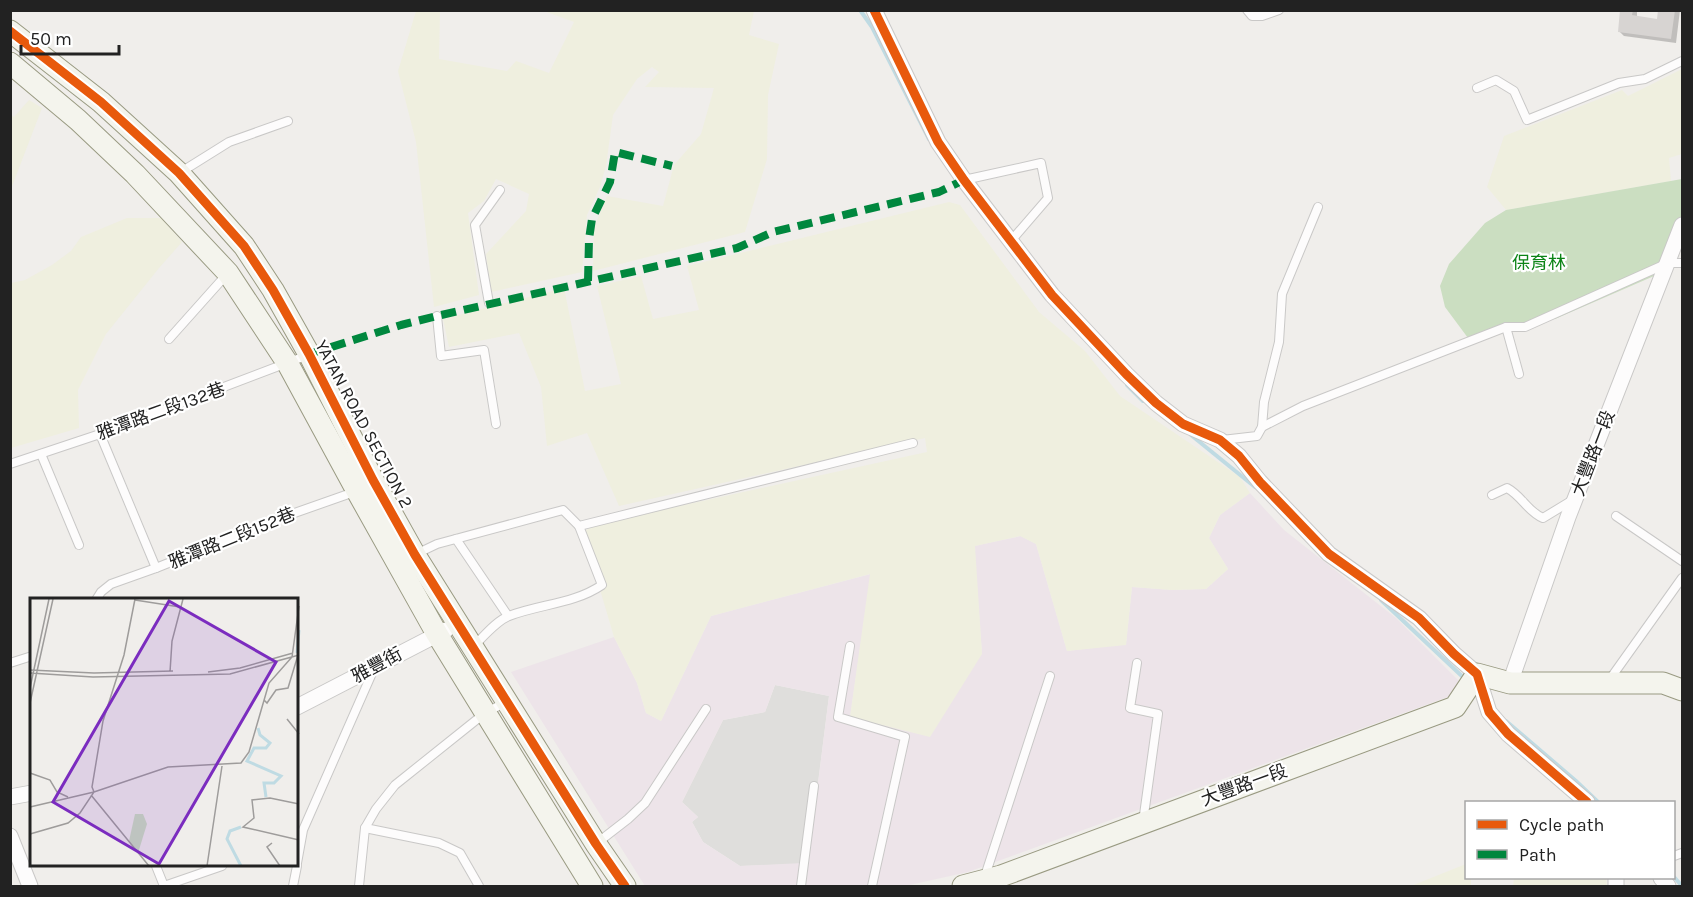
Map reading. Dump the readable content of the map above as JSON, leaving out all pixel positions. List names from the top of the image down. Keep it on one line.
{"streets":{"street":["YATAN ROAD SECTION 2","大豐路一段","雅豐街"],"lane":["雅潭路二段132巷","雅潭路二段152巷"]},"crossings":[["雅潭路二段132巷","YATAN ROAD SECTION 2"],["YATAN ROAD SECTION 2","雅潭路二段152巷"],["YATAN ROAD SECTION 2","雅豐街"]],"parks":["保育林"],"legend":["Cycle path","Path"],"scale_bar":"50 m"}
